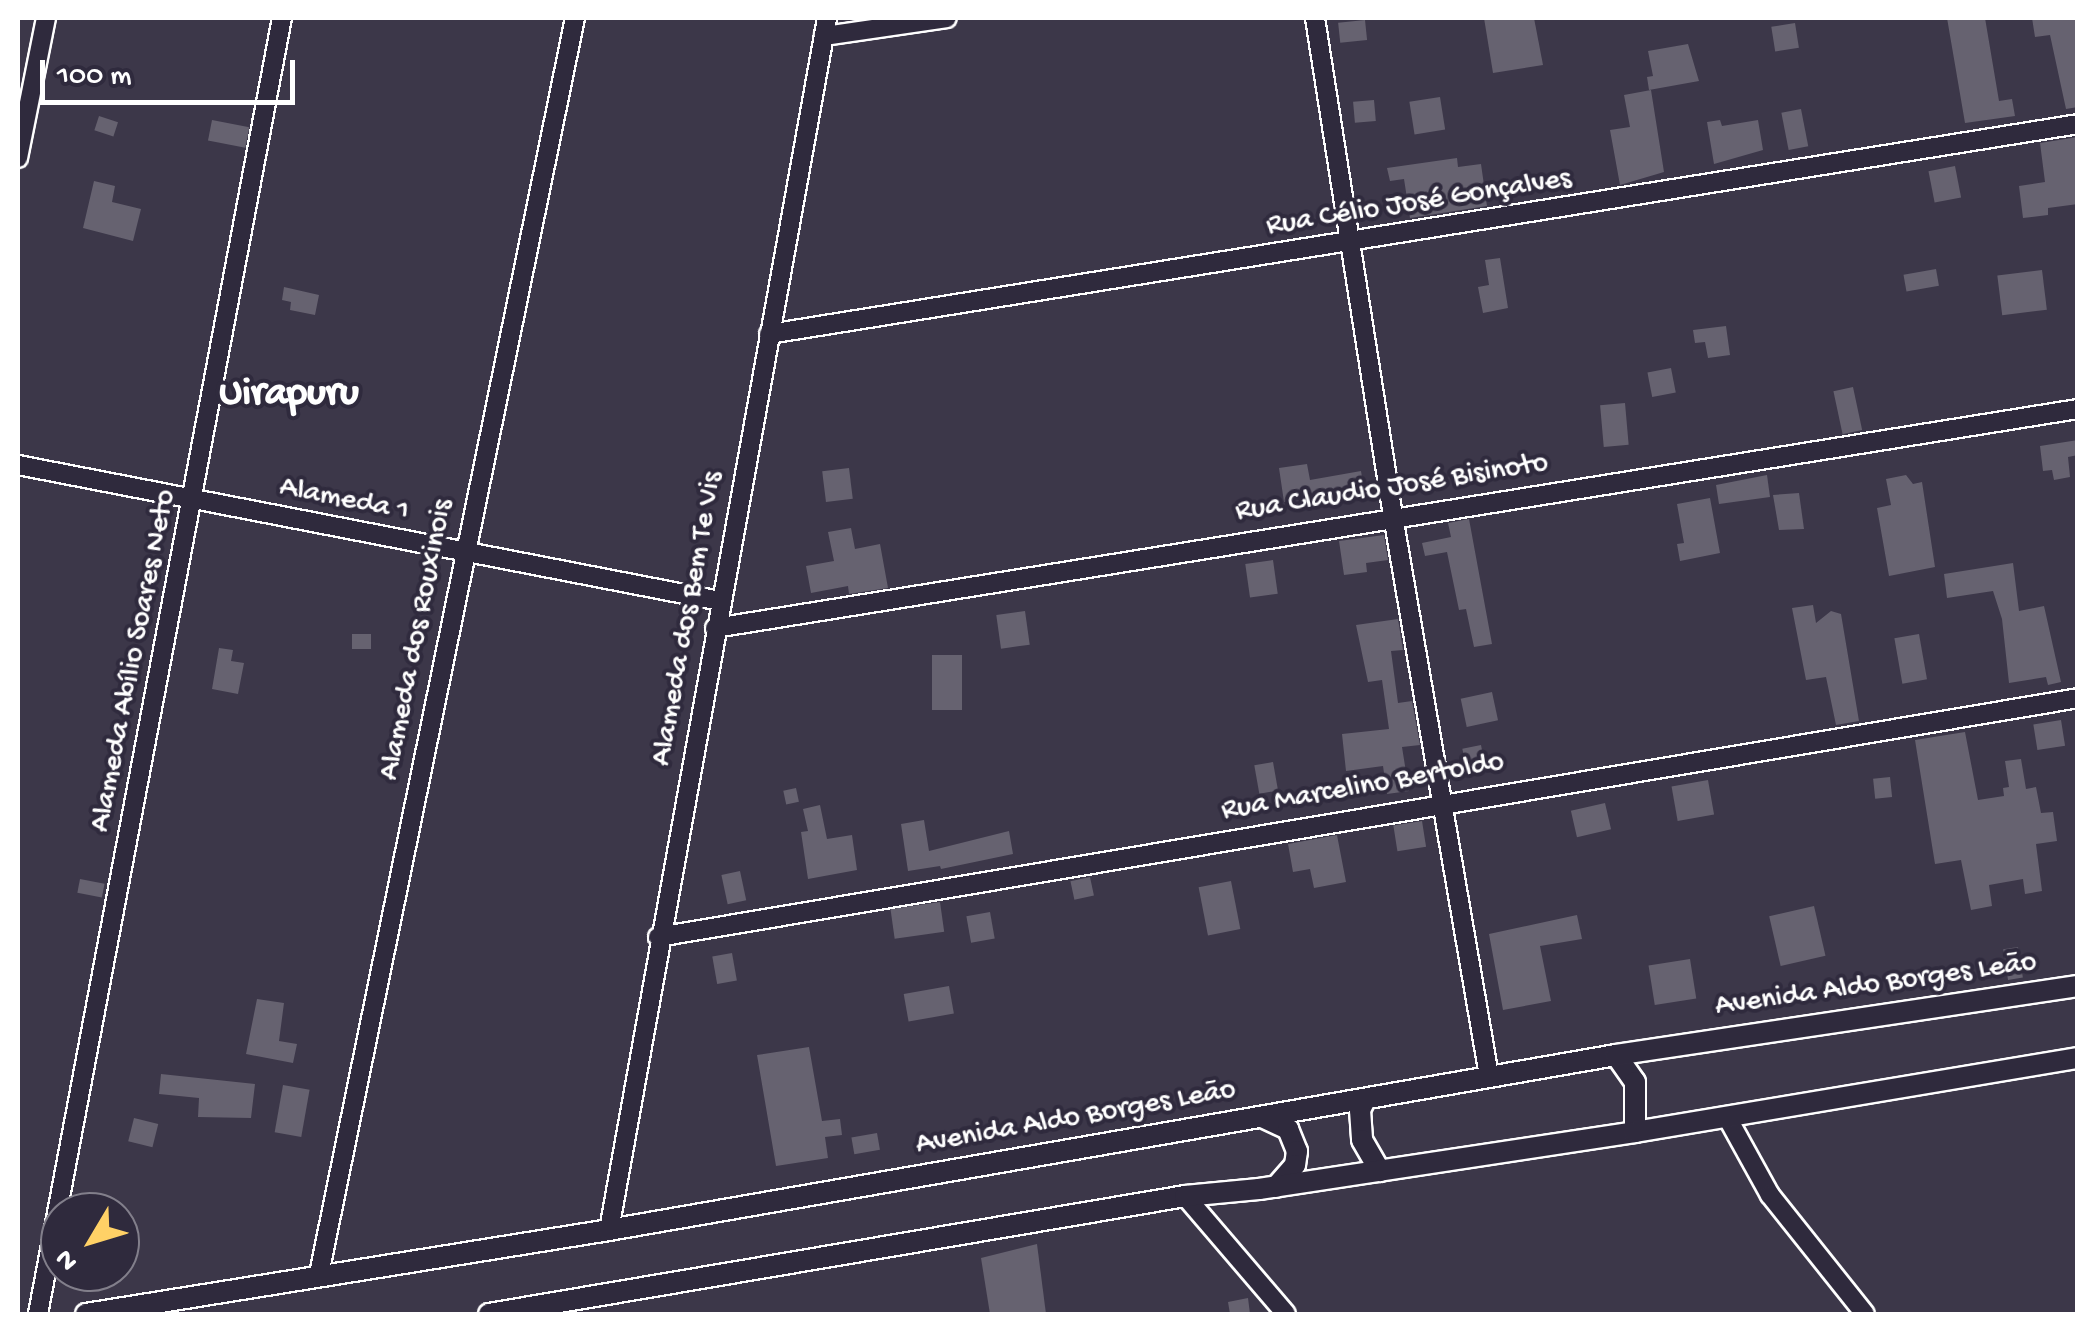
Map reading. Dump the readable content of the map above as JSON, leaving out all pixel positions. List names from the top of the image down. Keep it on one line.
{"streets":{"street":["Rua Célio José Gonçalves","Rua Claudio José Bisinoto","Alameda 1","Alameda dos Bem Te Vis","Alameda dos Rouxinois","Alameda Abílio Soares Neto","Rua Marcelino Bertoldo","Avenida Aldo Borges Leão"]},"crossings":[["Rua Célio José Gonçalves","Alameda dos Bem Te Vis"],["Rua Claudio José Bisinoto","Alameda dos Bem Te Vis"],["Alameda 1","Alameda dos Bem Te Vis"],["Alameda 1","Alameda dos Rouxinois"],["Alameda 1","Alameda Abílio Soares Neto"],["Alameda dos Bem Te Vis","Rua Marcelino Bertoldo"],["Alameda dos Bem Te Vis","Avenida Aldo Borges Leão"],["Alameda dos Rouxinois","Avenida Aldo Borges Leão"]],"districts":["Uirapuru"],"scale_bar":"100 m","north":"bottom left"}
